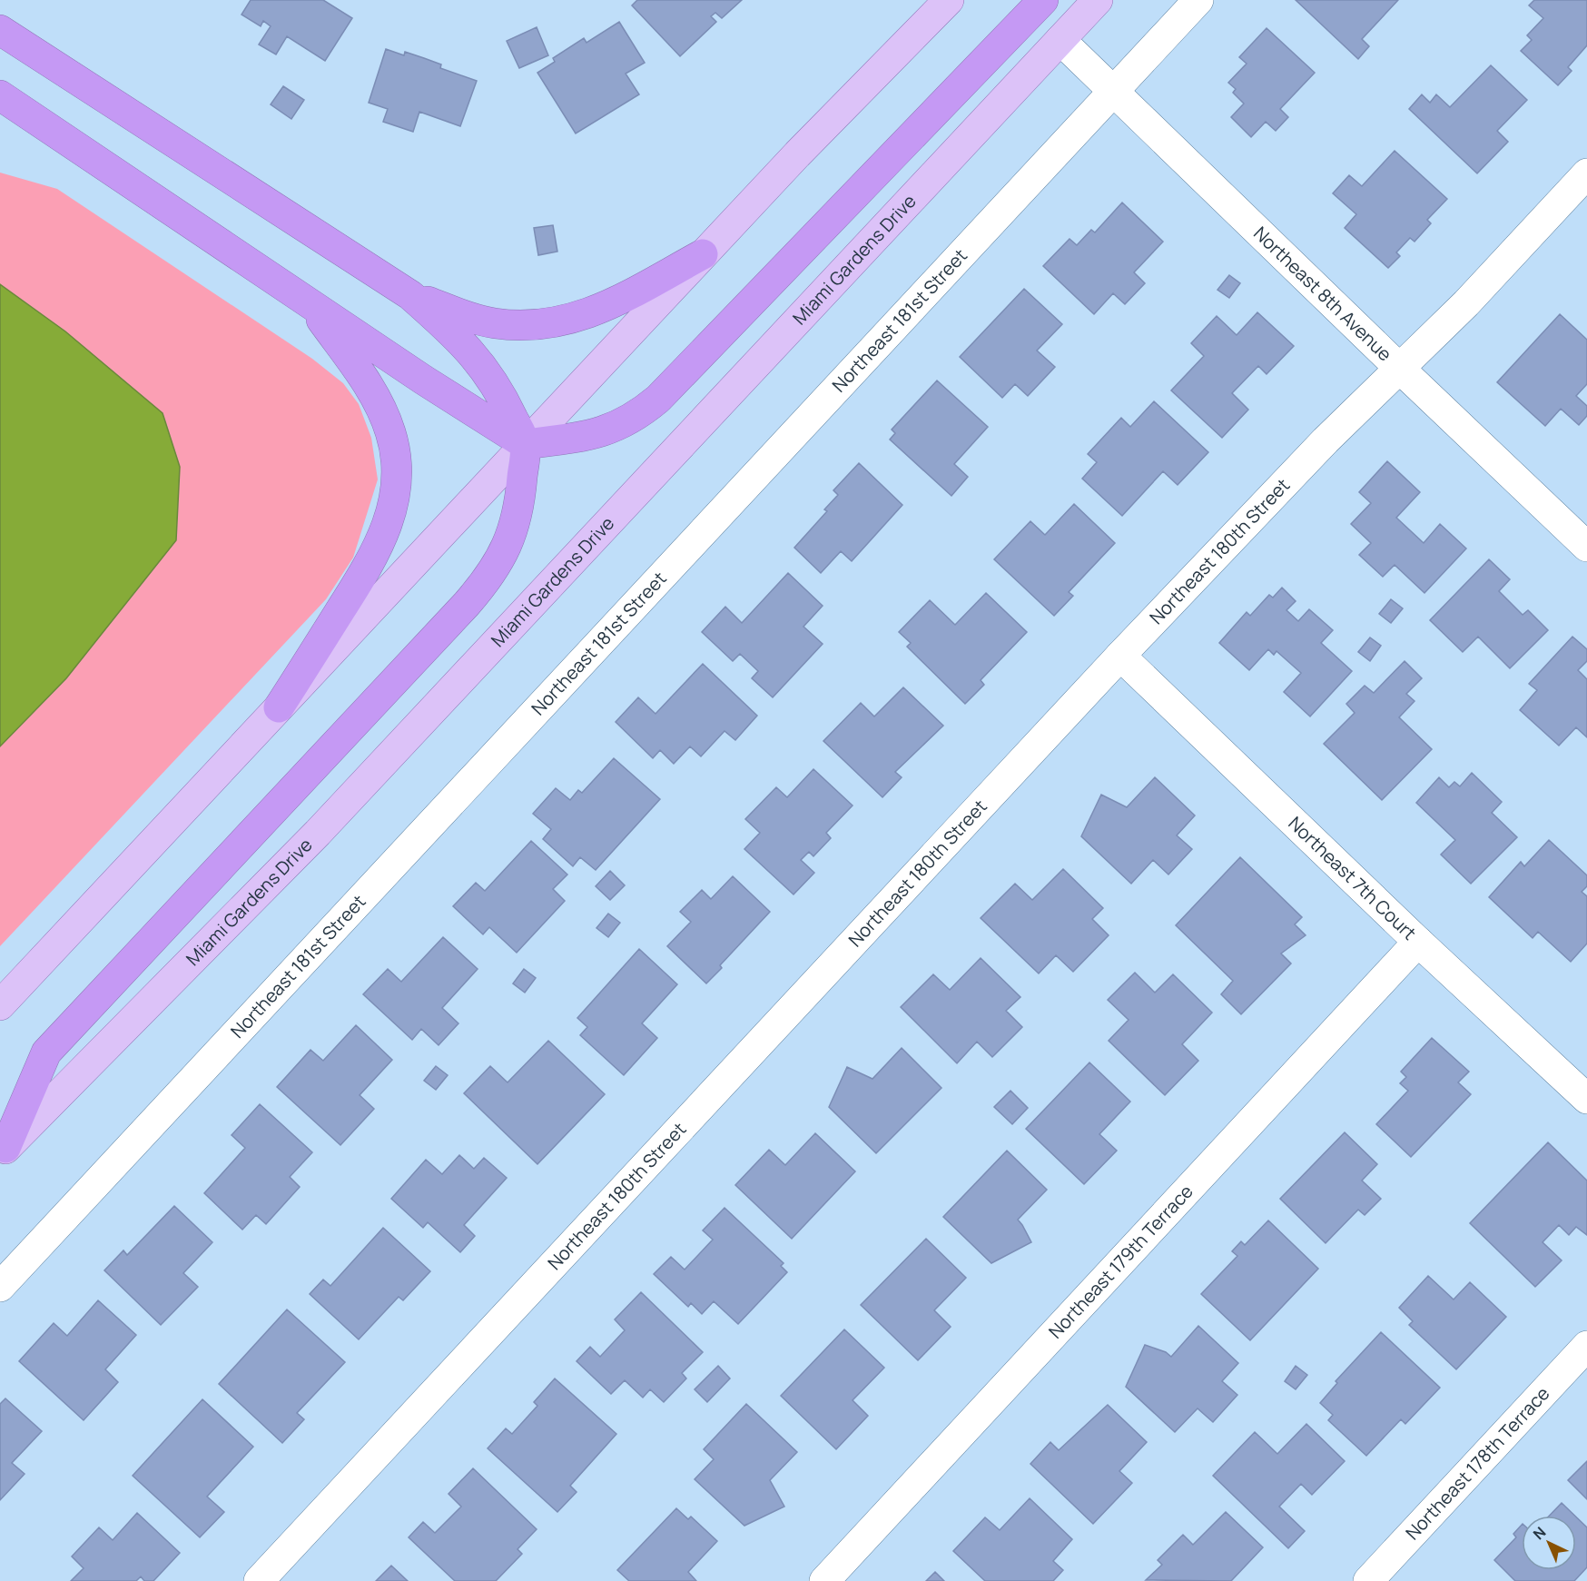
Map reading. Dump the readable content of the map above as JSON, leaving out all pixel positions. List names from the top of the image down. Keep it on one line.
{"streets":{"main road":["Miami Gardens Drive"],"street":["Northeast 8th Avenue","Northeast 181st Street","Northeast 180th Street","Northeast 7th Court","Northeast 179th Terrace","Northeast 178th Terrace"]},"crossings":[["Miami Gardens Drive","Northeast 8th Avenue"],["Northeast 8th Avenue","Northeast 181st Street"],["Northeast 8th Avenue","Northeast 180th Street"],["Northeast 180th Street","Northeast 7th Court"],["Northeast 7th Court","Northeast 179th Terrace"]],"north":"top left"}
